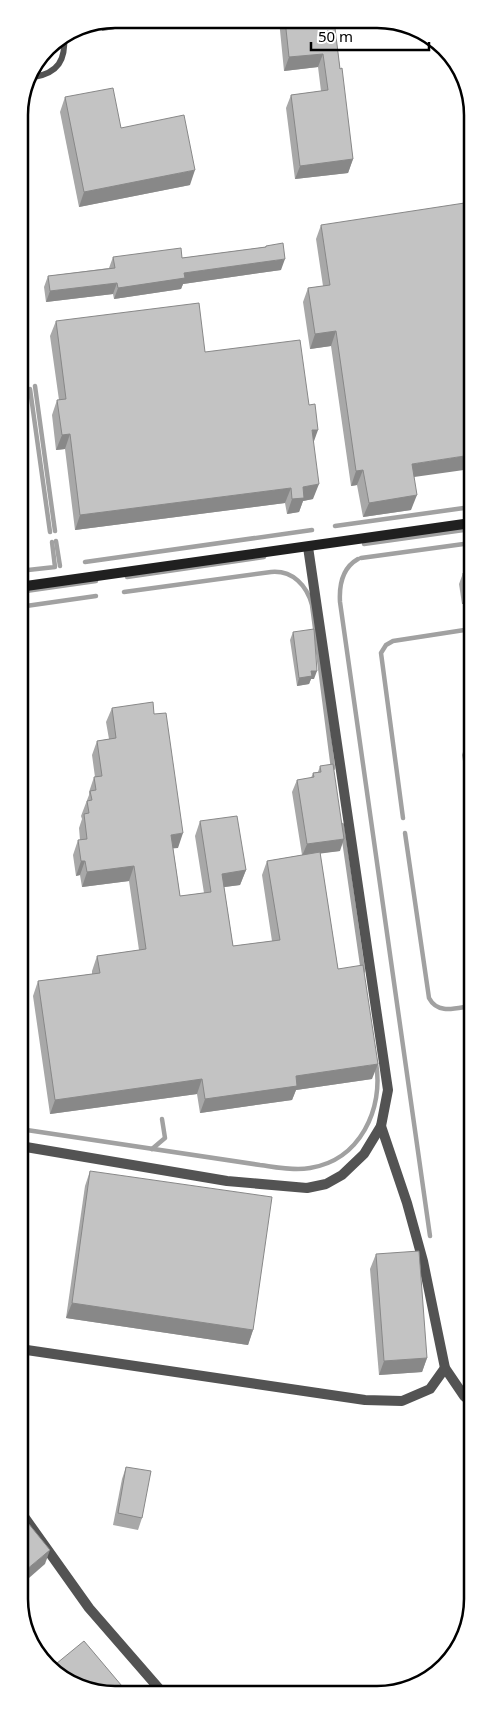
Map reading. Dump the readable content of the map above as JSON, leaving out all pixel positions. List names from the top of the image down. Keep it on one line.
{"scale_bar":"50 m"}
